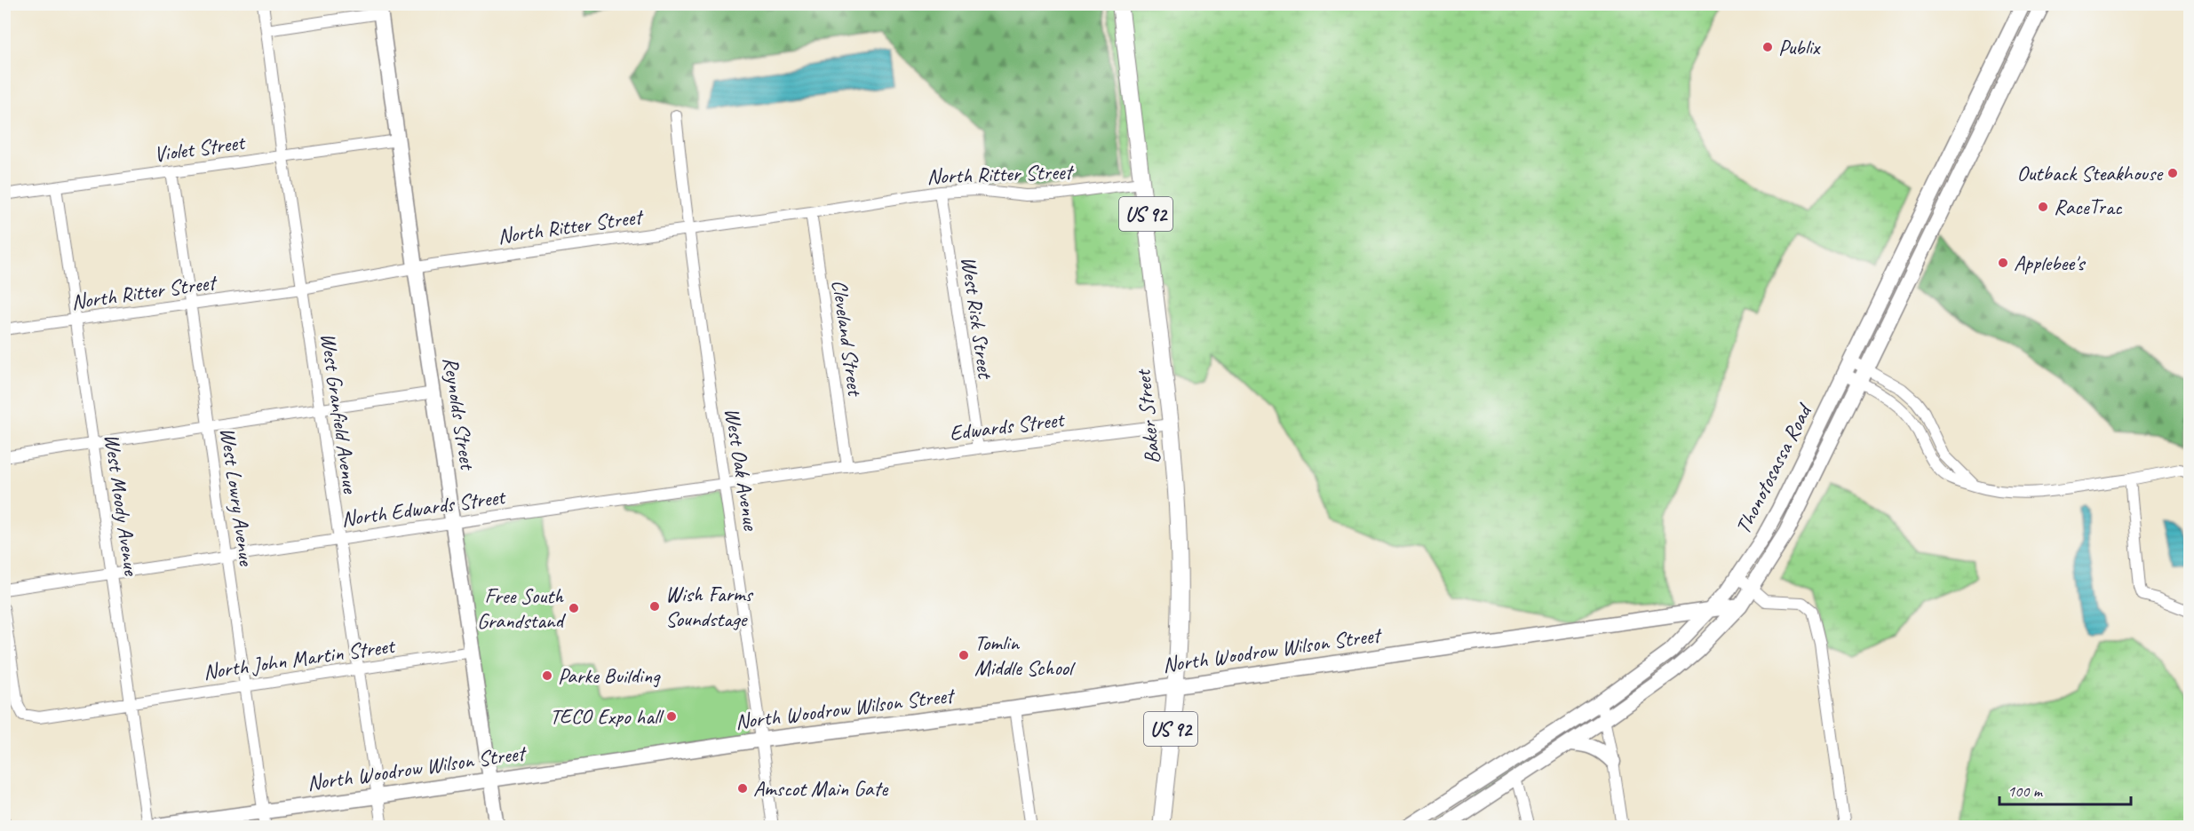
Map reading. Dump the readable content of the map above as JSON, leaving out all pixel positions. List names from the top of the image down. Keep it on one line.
{"streets":{"main road":["US 92","Reynolds Street","Baker Street","Thonotosassa Road","North Woodrow Wilson Street"],"street":["Violet Street","North Ritter Street","West Risk Street","Cleveland Street","West Granfield Avenue","Edwards Street","West Oak Avenue","West Lowry Avenue","West Moody Avenue","North Edwards Street","North John Martin Street"]},"crossings":[["Violet Street","West Granfield Avenue"],["Violet Street","Reynolds Street"],["Violet Street","West Lowry Avenue"],["Violet Street","West Moody Avenue"],["North Ritter Street","West Risk Street"],["North Ritter Street","Cleveland Street"],["North Ritter Street","West Granfield Avenue"],["North Ritter Street","Reynolds Street"],["North Ritter Street","Baker Street"],["North Ritter Street","West Oak Avenue"],["North Ritter Street","West Lowry Avenue"],["North Ritter Street","West Moody Avenue"],["West Risk Street","Edwards Street"],["Cleveland Street","Edwards Street"],["Cleveland Street","North Edwards Street"],["West Granfield Avenue","North Edwards Street"],["West Granfield Avenue","North Woodrow Wilson Street"],["West Granfield Avenue","North John Martin Street"],["Reynolds Street","North Edwards Street"],["Reynolds Street","North Woodrow Wilson Street"],["Reynolds Street","North John Martin Street"],["Baker Street","Edwards Street"],["Baker Street","North Woodrow Wilson Street"],["Edwards Street","North Edwards Street"],["West Oak Avenue","North Edwards Street"],["West Oak Avenue","North Woodrow Wilson Street"],["Thonotosassa Road","North Woodrow Wilson Street"],["West Lowry Avenue","North Edwards Street"],["West Lowry Avenue","North Woodrow Wilson Street"],["West Lowry Avenue","North John Martin Street"],["West Moody Avenue","North Edwards Street"],["West Moody Avenue","North Woodrow Wilson Street"],["West Moody Avenue","North John Martin Street"]],"places":["Publix","Outback Steakhouse","RaceTrac","Applebee's","Wish Farms Soundstage","Free South Grandstand","Tomlin Middle School","Parke Building","TECO Expo hall","Amscot Main Gate"],"scale_bar":"100 m"}
